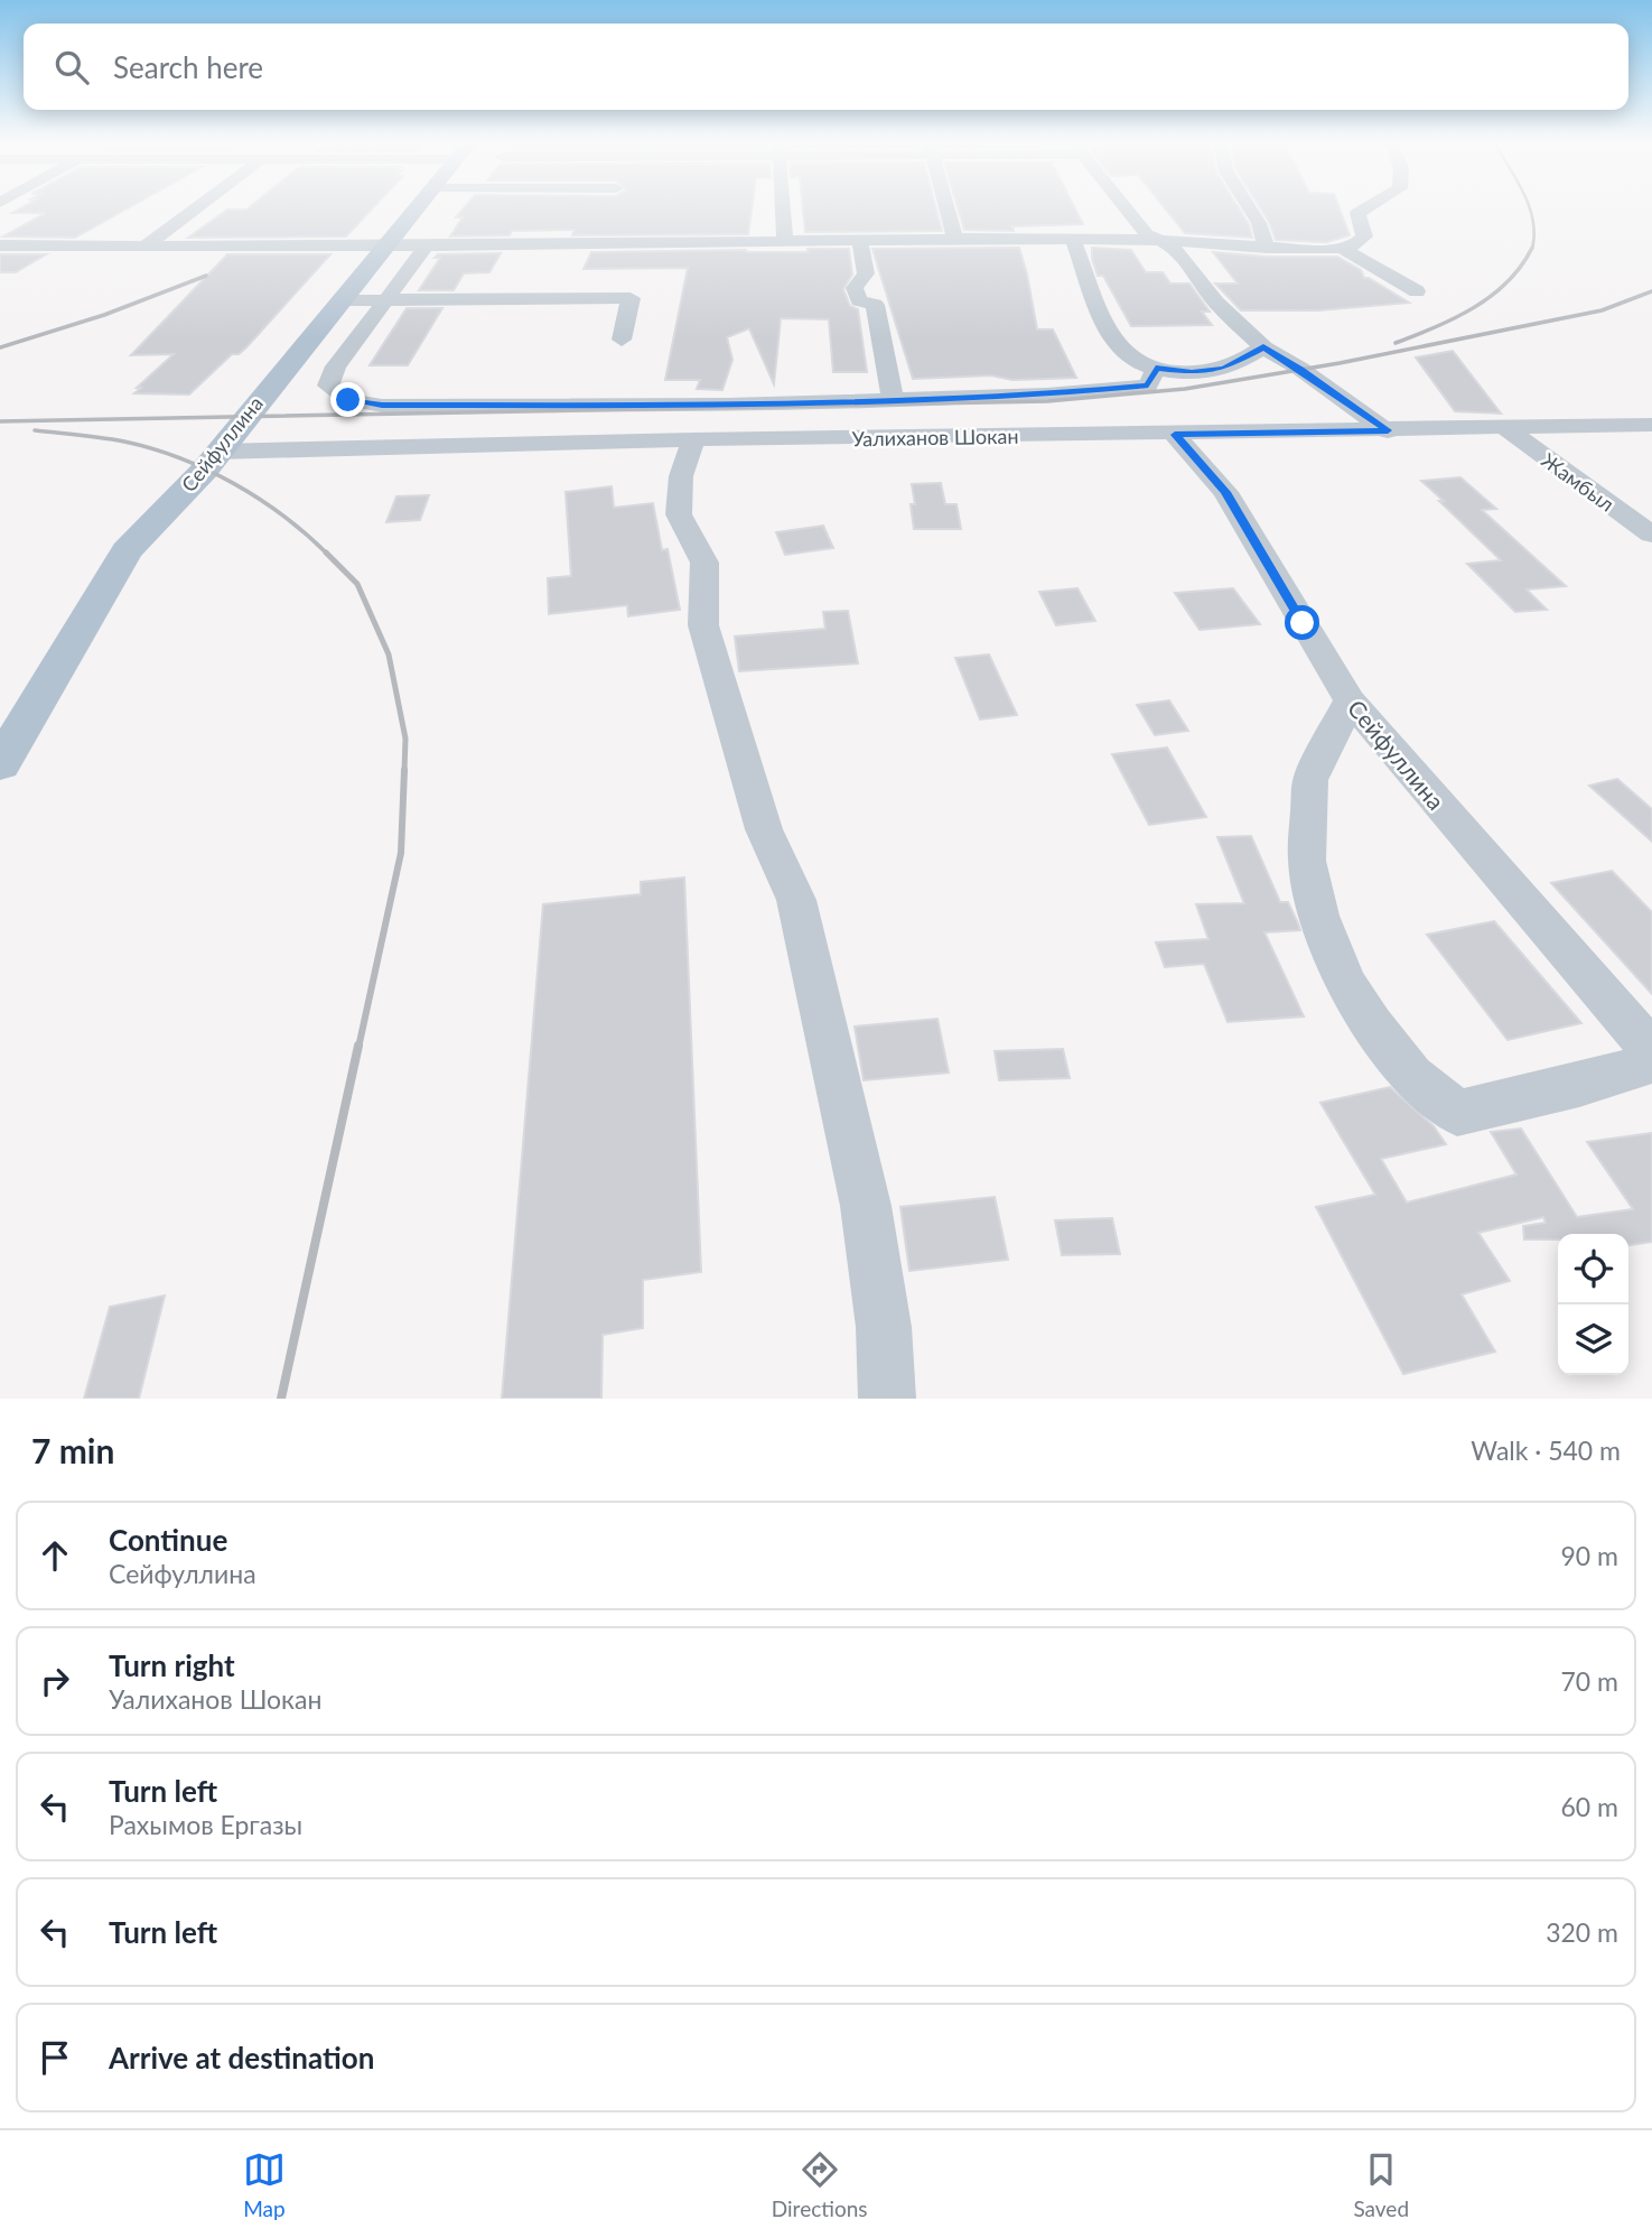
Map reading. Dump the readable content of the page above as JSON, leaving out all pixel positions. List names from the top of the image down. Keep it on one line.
{"streets":{"main road":["Сейфуллина"],"street":["Уалиханов Шокан","Жамбыл"]},"crossings":[["Уалиханов Шокан","Сейфуллина"],["Уалиханов Шокан","Жамбыл"]],"page":{"search":"Search here","heading":["7 min","Walk · 540 m"],"list":[["Continue","Сейфуллина","90 m"],["Turn right","Уалиханов Шокан","70 m"],["Turn left","Рахымов Ергазы","60 m"],["Turn left","320 m"],"Arrive at destination"],"nav":["Map","Directions","Saved"]}}
